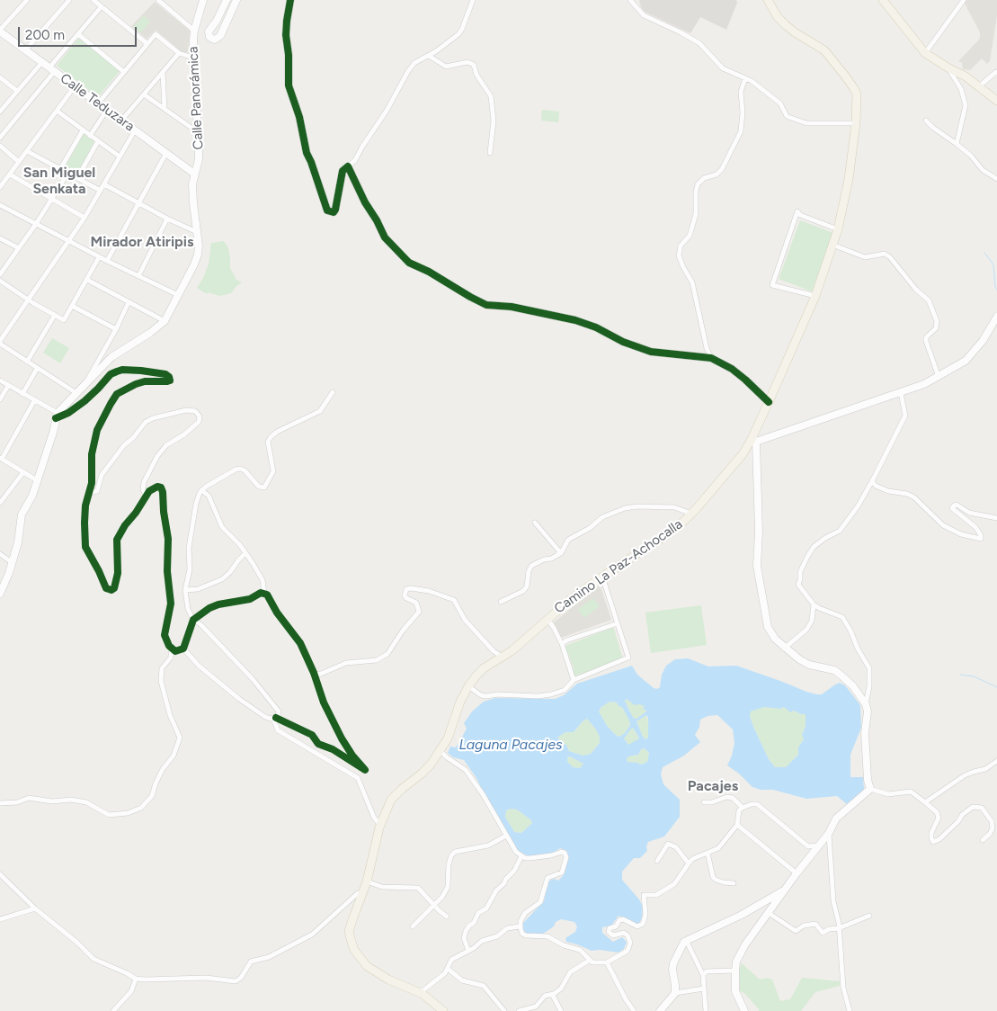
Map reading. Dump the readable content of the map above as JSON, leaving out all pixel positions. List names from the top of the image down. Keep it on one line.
{"streets":{"main road":["Camino La Paz-Achocalla"],"street":["Calle Panorámica","Calle Teduzara"]},"crossings":[["Calle Panorámica","Calle Teduzara"]],"districts":["San Miguel Senkata","Mirador Atiripis","Pacajes"],"water":["Laguna Pacajes"],"scale_bar":"200 m"}
